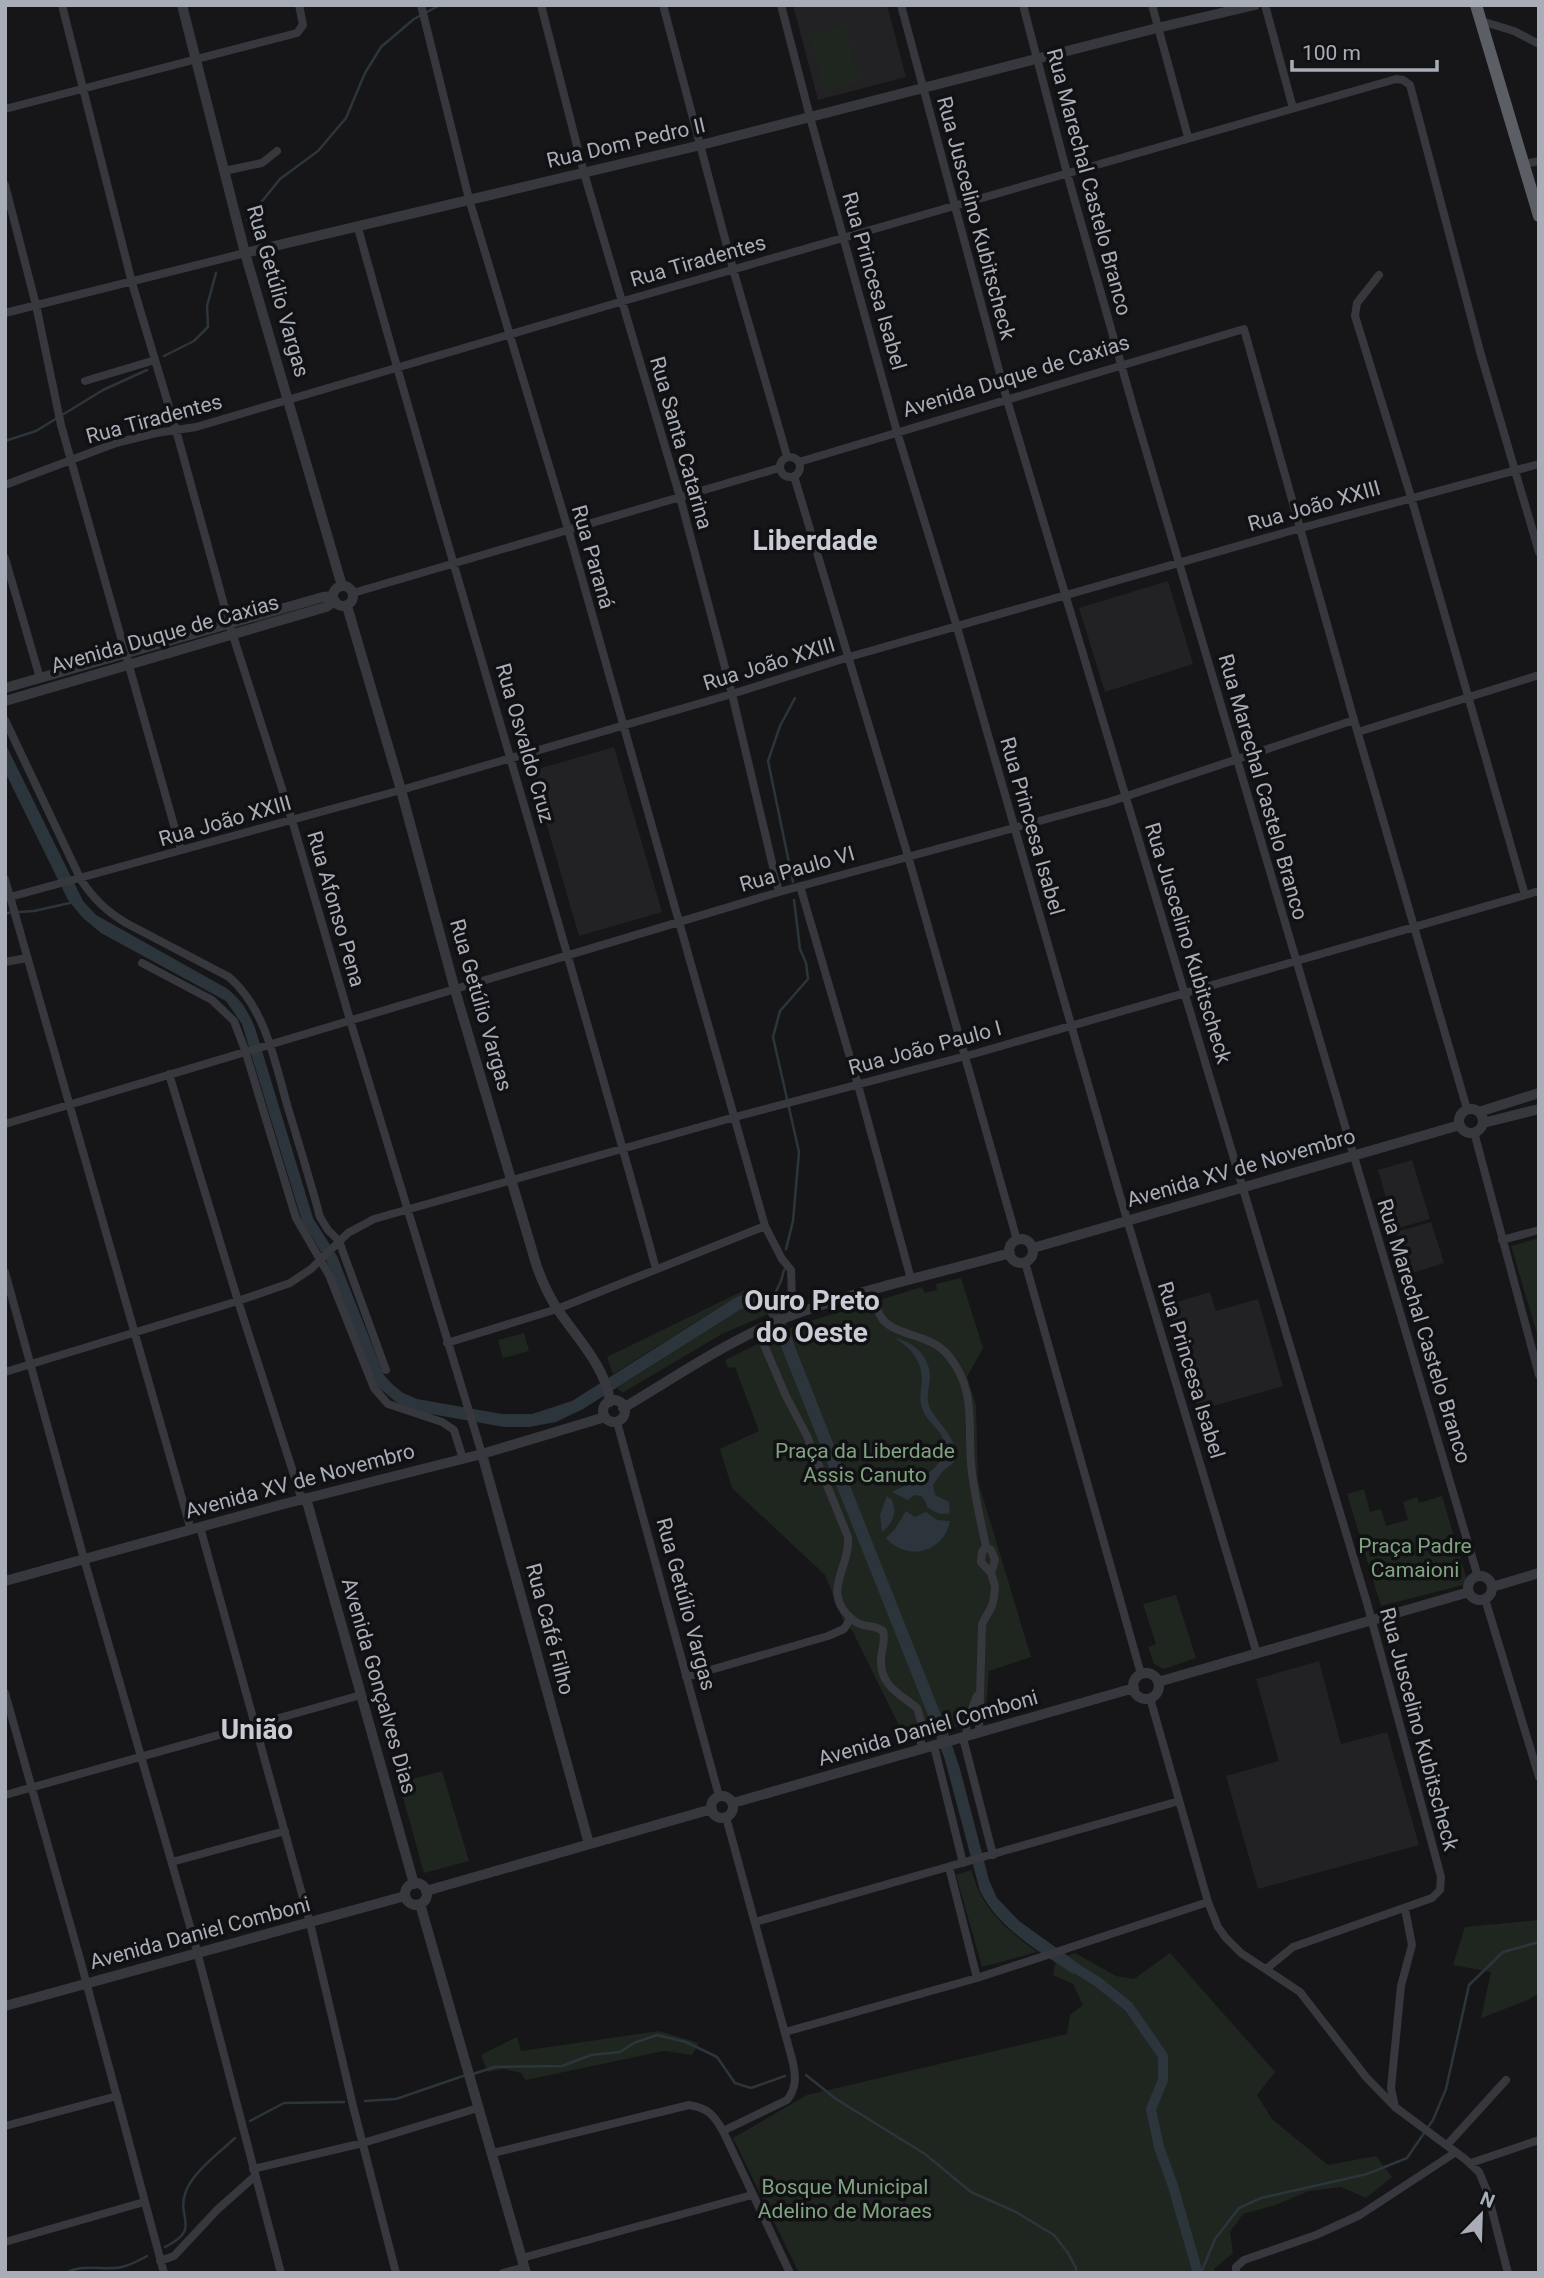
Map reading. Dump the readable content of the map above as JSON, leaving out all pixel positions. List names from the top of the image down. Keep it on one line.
{"streets":{"street":["Rua Dom Pedro II","Rua Marechal Castelo Branco","Rua Juscelino Kubitscheck","Rua Tiradentes","Rua Princesa Isabel","Rua Getúlio Vargas","Avenida Duque de Caxias","Rua Santa Catarina","Rua João XXIII","Rua Paraná","Rua Osvaldo Cruz","Rua Paulo VI","Rua Afonso Pena","Rua João Paulo I","Avenida XV de Novembro","Rua Café Filho","Avenida Gonçalves Dias","Avenida Daniel Comboni"]},"crossings":[["Rua Dom Pedro II","Rua Marechal Castelo Branco"],["Rua Dom Pedro II","Rua Juscelino Kubitscheck"],["Rua Dom Pedro II","Rua Princesa Isabel"],["Rua Dom Pedro II","Rua Getúlio Vargas"],["Rua Dom Pedro II","Rua Santa Catarina"],["Rua Dom Pedro II","Rua Paraná"],["Rua Dom Pedro II","Rua Osvaldo Cruz"],["Rua Dom Pedro II","Rua Afonso Pena"],["Rua Marechal Castelo Branco","Rua Tiradentes"],["Rua Marechal Castelo Branco","Avenida Duque de Caxias"],["Rua Marechal Castelo Branco","Rua João XXIII"],["Rua Marechal Castelo Branco","Rua Paulo VI"],["Rua Marechal Castelo Branco","Rua João Paulo I"],["Rua Marechal Castelo Branco","Avenida XV de Novembro"],["Rua Juscelino Kubitscheck","Rua Tiradentes"],["Rua Juscelino Kubitscheck","Avenida Duque de Caxias"],["Rua Juscelino Kubitscheck","Rua João XXIII"],["Rua Juscelino Kubitscheck","Rua Paulo VI"],["Rua Juscelino Kubitscheck","Rua João Paulo I"],["Rua Juscelino Kubitscheck","Avenida XV de Novembro"],["Rua Tiradentes","Rua Princesa Isabel"],["Rua Tiradentes","Rua Getúlio Vargas"],["Rua Tiradentes","Rua Santa Catarina"],["Rua Tiradentes","Rua João XXIII"],["Rua Tiradentes","Rua Paraná"],["Rua Tiradentes","Rua Osvaldo Cruz"],["Rua Tiradentes","Rua Afonso Pena"],["Rua Princesa Isabel","Avenida Duque de Caxias"],["Rua Princesa Isabel","Rua João XXIII"],["Rua Princesa Isabel","Rua Paulo VI"],["Rua Princesa Isabel","Rua João Paulo I"],["Rua Princesa Isabel","Avenida XV de Novembro"],["Rua Getúlio Vargas","Avenida Duque de Caxias"],["Rua Getúlio Vargas","Rua João XXIII"],["Rua Getúlio Vargas","Rua Paulo VI"],["Rua Getúlio Vargas","Rua João Paulo I"],["Rua Getúlio Vargas","Avenida XV de Novembro"],["Rua Getúlio Vargas","Avenida Daniel Comboni"],["Avenida Duque de Caxias","Rua João XXIII"],["Avenida Duque de Caxias","Rua Afonso Pena"],["Rua Santa Catarina","Rua João XXIII"],["Rua Santa Catarina","Rua Paulo VI"],["Rua João XXIII","Rua Paraná"],["Rua João XXIII","Rua Osvaldo Cruz"],["Rua João XXIII","Rua Afonso Pena"],["Rua Paraná","Rua Paulo VI"],["Rua Paraná","Rua João Paulo I"],["Rua Osvaldo Cruz","Rua Paulo VI"],["Rua Osvaldo Cruz","Rua João Paulo I"],["Rua Paulo VI","Rua Afonso Pena"],["Rua Afonso Pena","Rua João Paulo I"],["Rua Afonso Pena","Rua Café Filho"],["Avenida XV de Novembro","Rua Café Filho"],["Avenida XV de Novembro","Avenida Gonçalves Dias"],["Avenida Gonçalves Dias","Avenida Daniel Comboni"]],"districts":["Liberdade","Ouro Preto do Oeste","União"],"parks":["Praça da Liberdade Assis Canuto","Praça Padre Camaioni","Bosque Municipal Adelino de Moraes"],"scale_bar":"100 m","north":"top right"}
